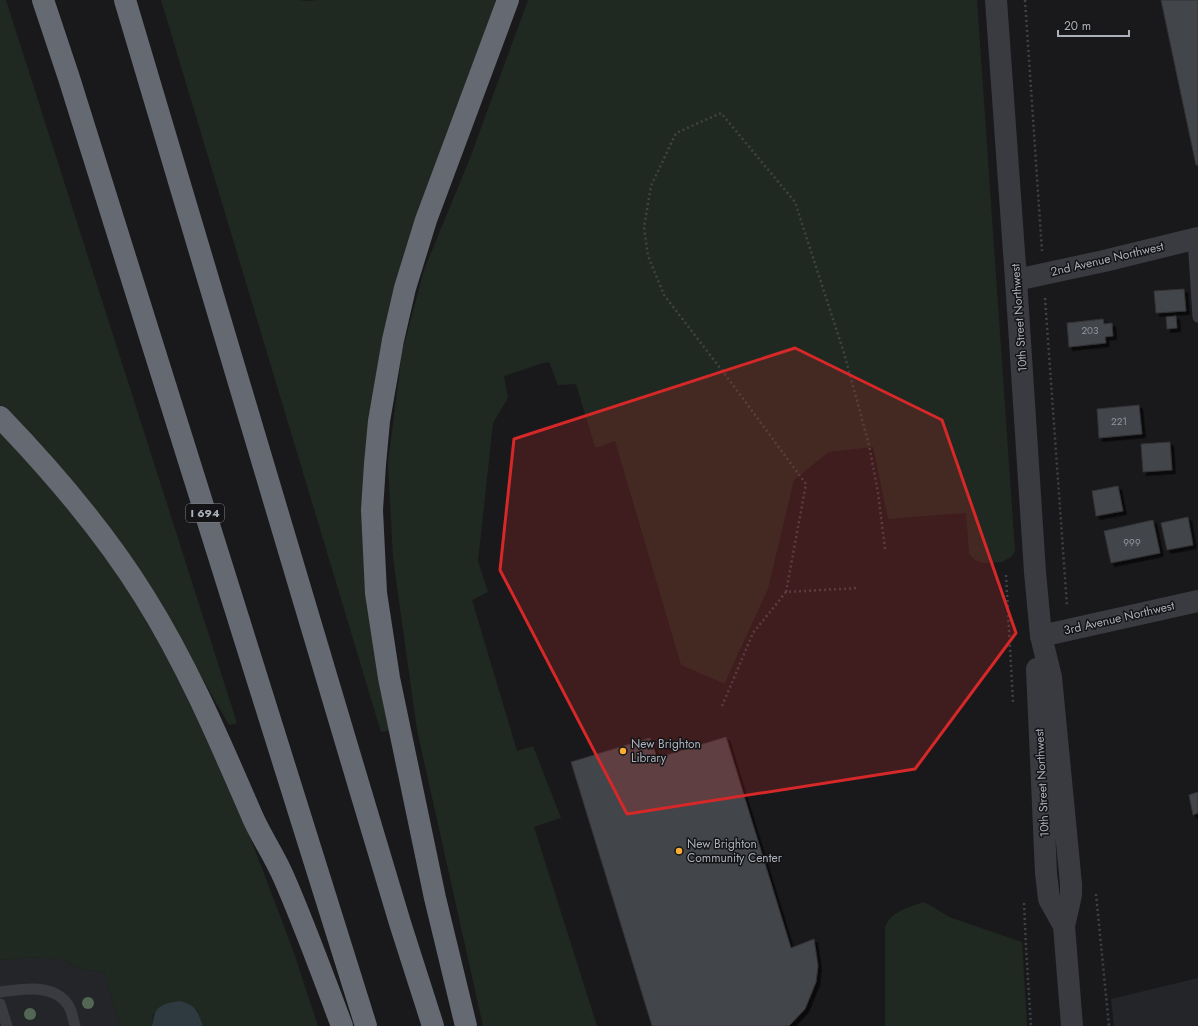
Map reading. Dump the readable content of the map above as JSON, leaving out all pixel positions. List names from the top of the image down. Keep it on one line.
{"streets":{"highway":["I 694"],"street":["2nd Avenue Northwest","10th Street Northwest","3rd Avenue Northwest"]},"crossings":[["2nd Avenue Northwest","10th Street Northwest"],["10th Street Northwest","3rd Avenue Northwest"]],"places":["New Brighton Library","New Brighton Community Center"],"house_numbers":["203","221","999"],"scale_bar":"20 m"}
